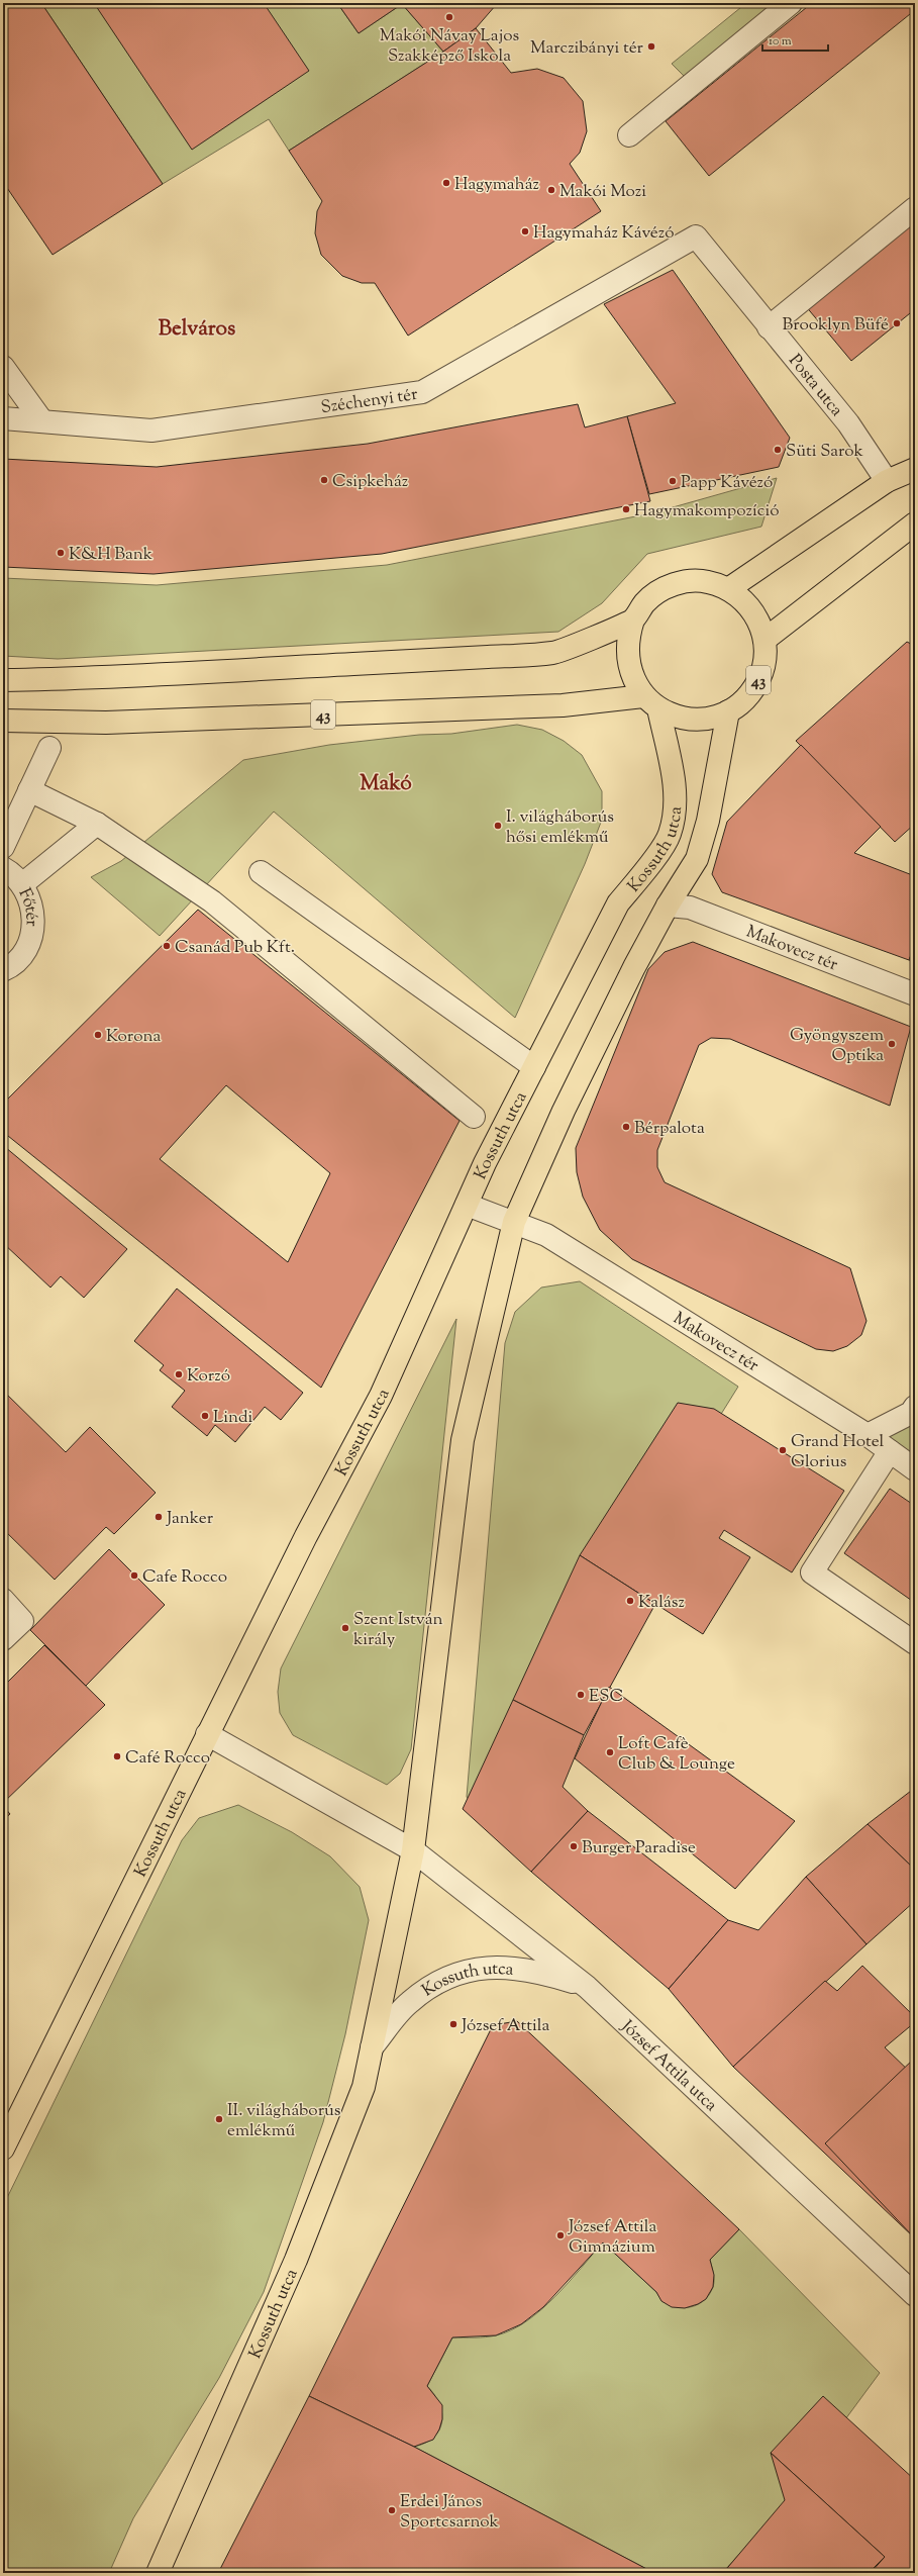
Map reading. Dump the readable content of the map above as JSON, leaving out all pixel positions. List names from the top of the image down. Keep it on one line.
{"streets":{"main road":["43","Kossuth utca"],"street":["Posta utca","Széchenyi tér","Főtér","Makovecz tér","József Attila utca"]},"crossings":[["Posta utca","Széchenyi tér"],["43","Kossuth utca"],["Kossuth utca","Makovecz tér"],["Kossuth utca","József Attila utca"]],"districts":["Belváros","Makó"],"places":["Makói Návay Lajos Szakképző Iskola","Marczibányi tér","Hagymaház","Makói Mozi","Hagymaház Kávézó","Brooklyn Büfé","Süti Sarok","Csipkeház","Papp Kávézó","Hagymakompozíció","K&H Bank","I. világháborús hősi emlékmű","Csanád Pub Kft.","Korona","Gyöngyszem Optika","Bérpalota","Korzó","Lindi","Grand Hotel Glorius","Janker","Cafe Rocco","Kalász","Szent István király","ESC","Loft Cafè Club & Lounge","Café Rocco","Burger Paradise","József Attila","II. világháborús emlékmű","József Attila Gimnázium","Erdei János Sportcsarnok"],"scale_bar":"10 m"}
